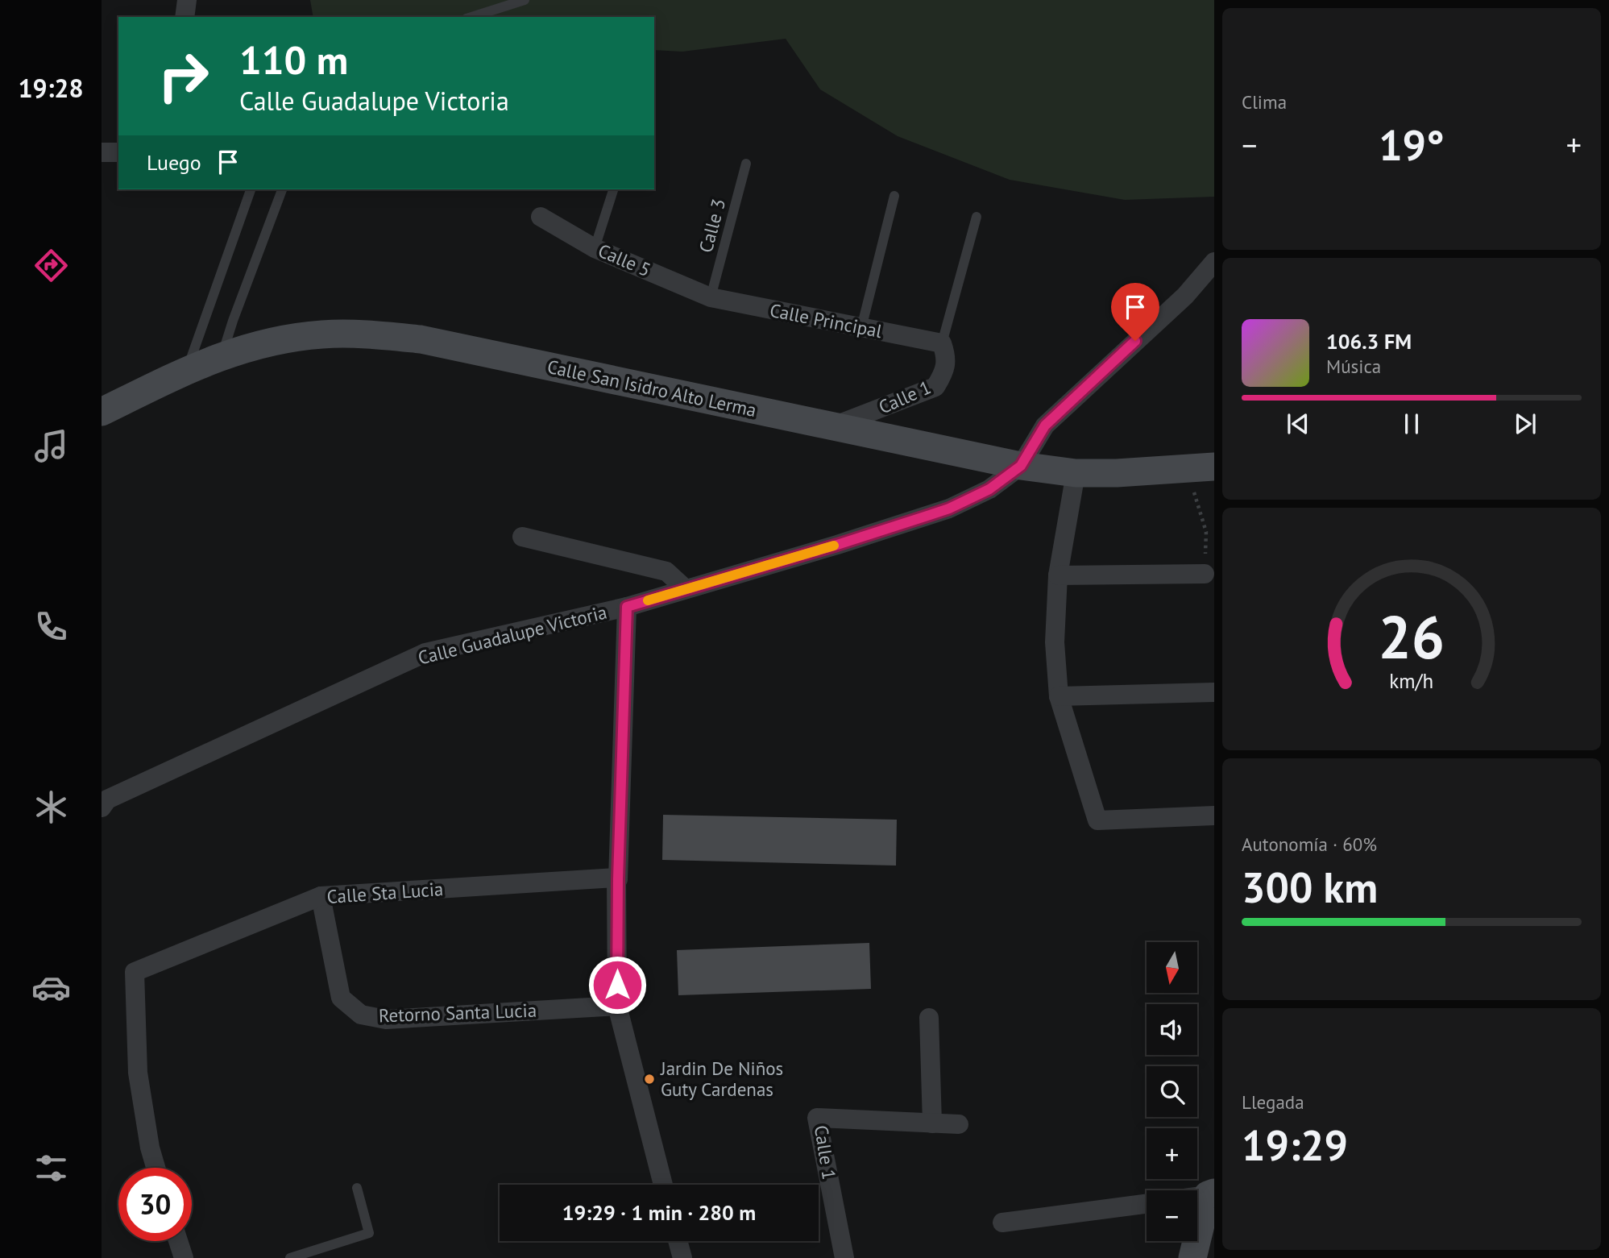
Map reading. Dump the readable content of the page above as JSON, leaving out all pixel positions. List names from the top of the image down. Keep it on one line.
{"streets":{"street":["Calle 5","Calle Principal","Calle San Isidro Alto Lerma","Calle 1","Calle Guadalupe Victoria","Calle Sta Lucia","Retorno Santa Lucia"],"lane":["Calle 3"]},"crossings":[["Calle 3","Calle 5"],["Calle 3","Calle Principal"],["Calle 5","Calle Principal"],["Calle Principal","Calle 1"],["Calle San Isidro Alto Lerma","Calle 1"],["Calle San Isidro Alto Lerma","Calle Guadalupe Victoria"],["Calle Sta Lucia","Retorno Santa Lucia"]],"places":["Jardin De Niños Guty Cardenas"],"north":"bottom","page":{"tabs":"19:28","tile":["Clima",["Autonomía · 60%","300 km"],["Llegada","19:29"]],"turn":["110 m","Calle Guadalupe Victoria"],"heat":["−","19°","+"],"then":"Luego","song":["106.3 FM","Música"],"map_buttons":["+","−"],"limit":"30","trip":"19:29 · 1 min · 280 m","gauge":["26","km/h"]}}
